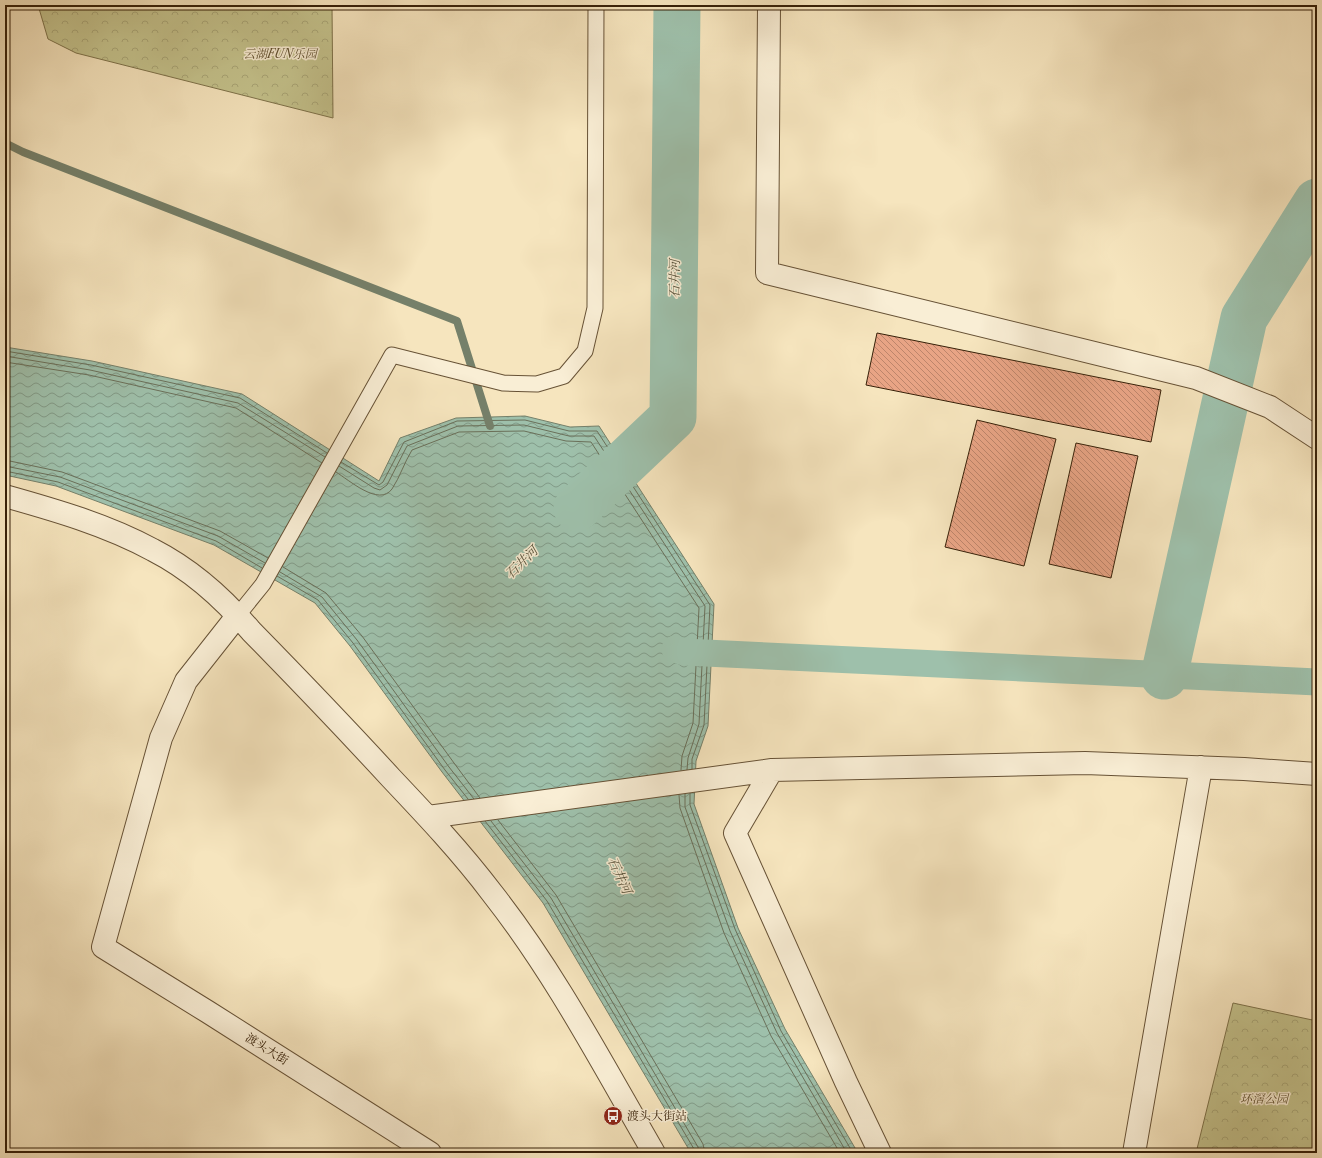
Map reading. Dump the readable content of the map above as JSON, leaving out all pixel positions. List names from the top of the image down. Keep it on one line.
{"streets":{"street":["渡头大街"]},"water":["石井河"],"parks":["云湖FUN乐园","环滘公园"],"places":{"bus stop":["渡头大街站"]}}
